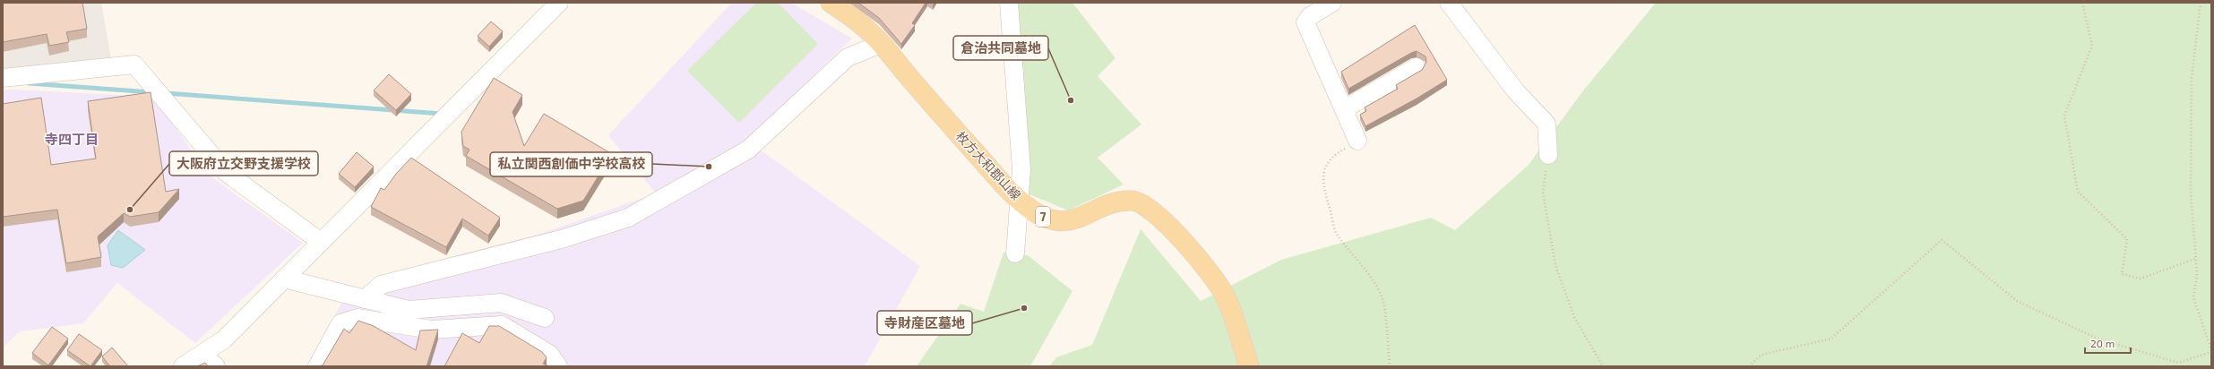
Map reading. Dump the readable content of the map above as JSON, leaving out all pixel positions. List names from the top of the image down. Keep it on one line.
{"streets":{"main road":["枚方大和郡山線","7"]},"districts":["寺四丁目"],"places":["倉治共同墓地","私立関西創価中学校高校","大阪府立交野支援学校","寺財産区墓地"],"scale_bar":"20 m"}
